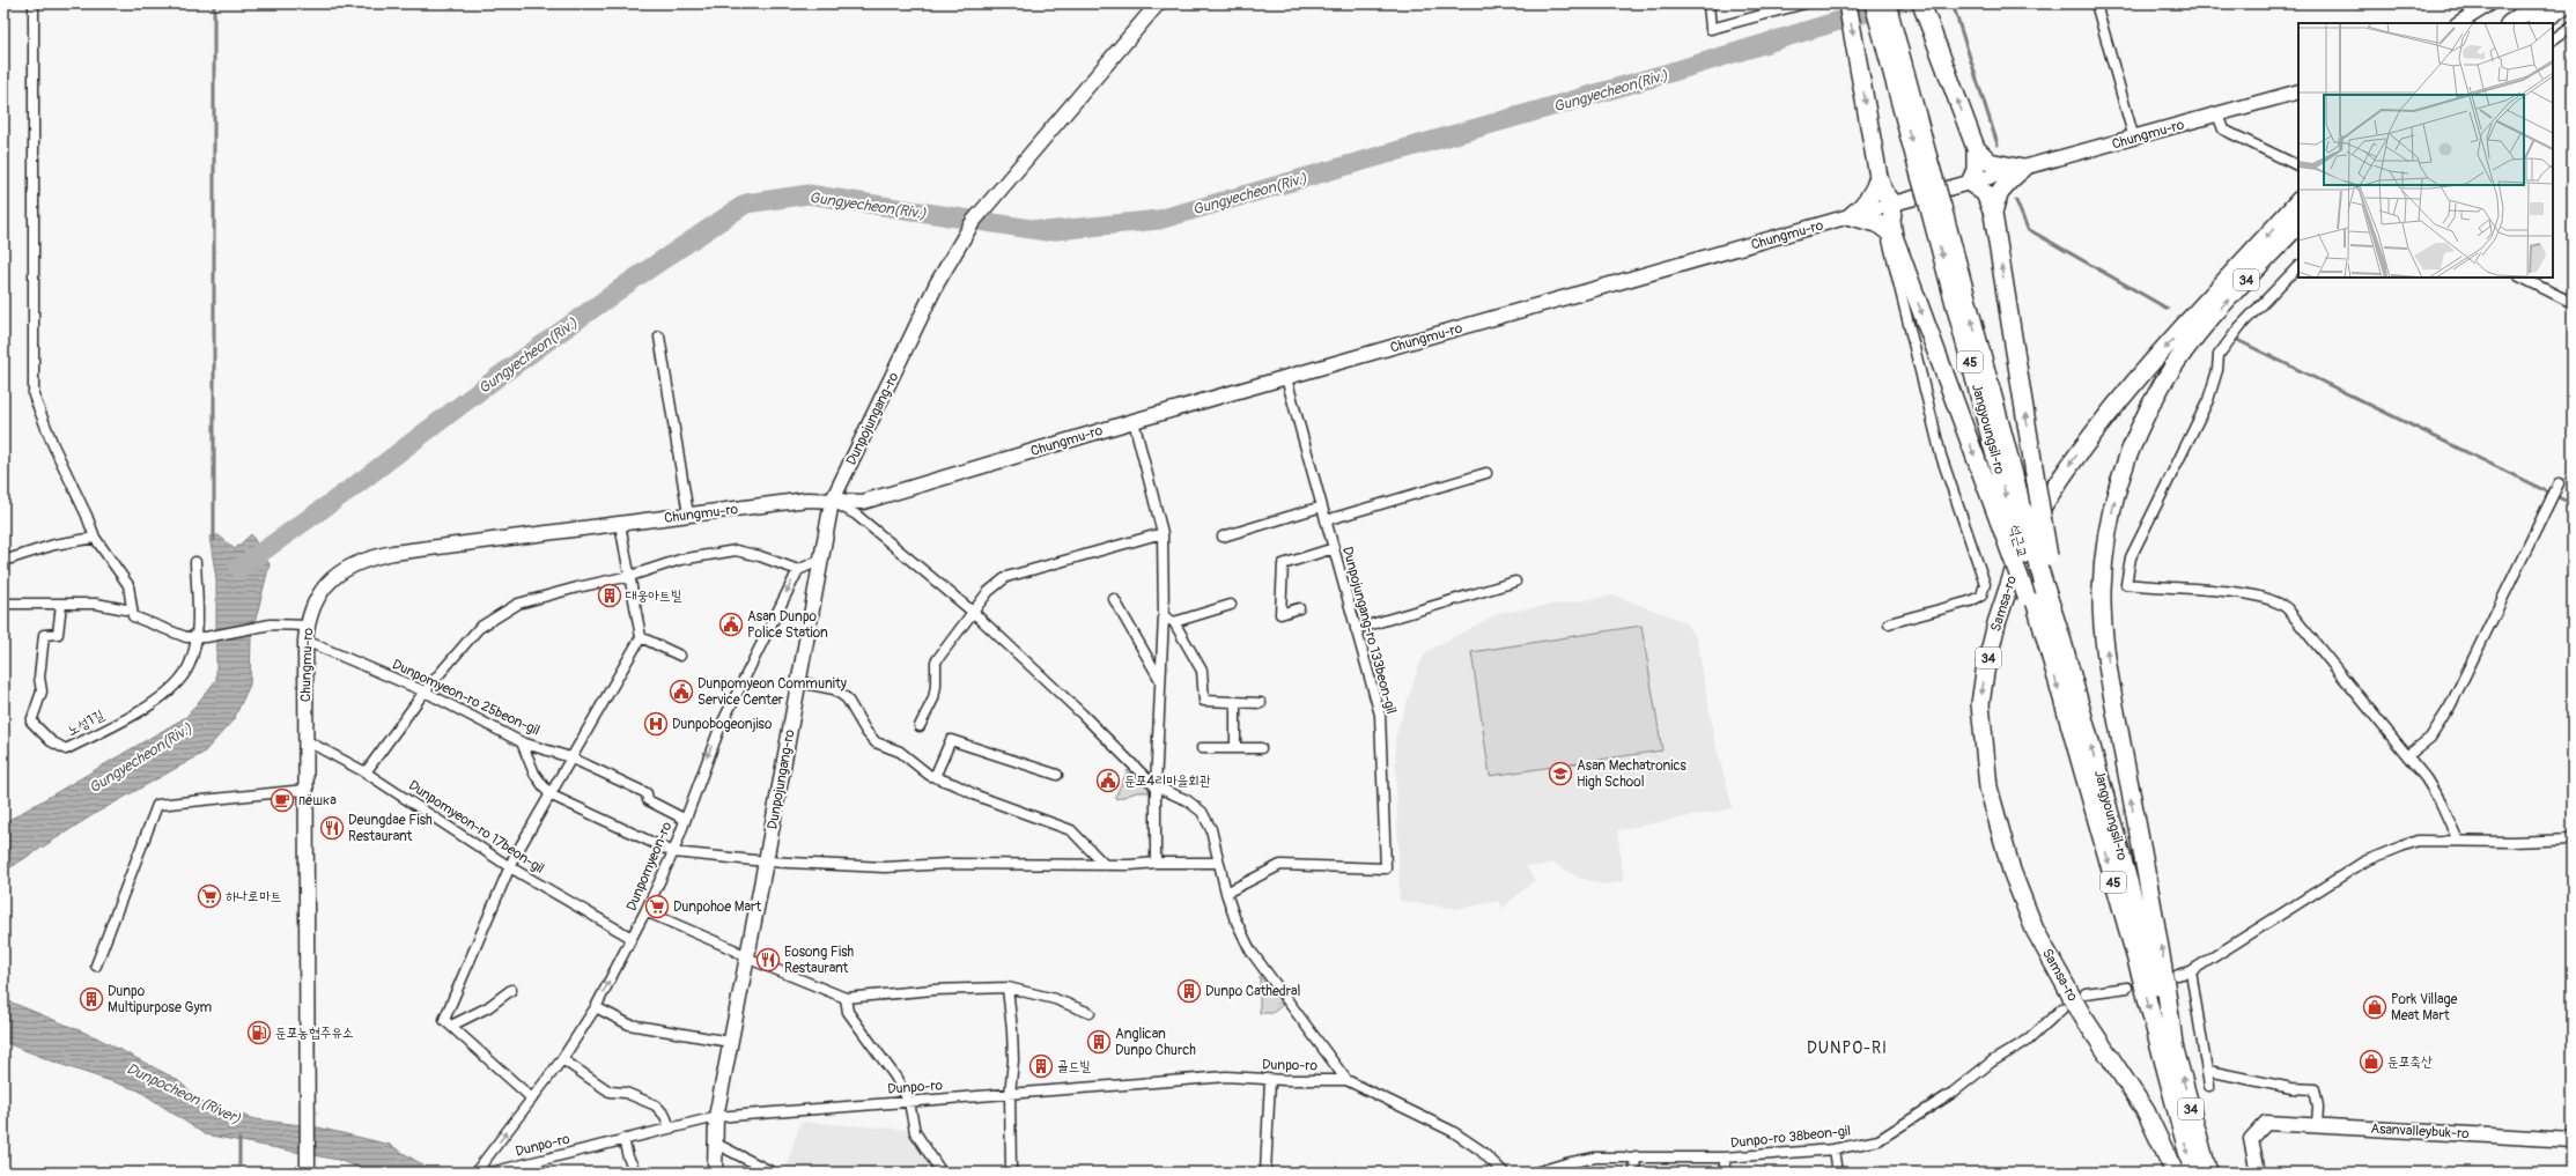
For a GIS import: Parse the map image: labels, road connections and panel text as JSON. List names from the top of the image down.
{
  "streets": {
    "highway": [
      "34",
      "45",
      "Jangyoungsil-ro",
      "석근교",
      "Samsa-ro"
    ],
    "street": [
      "Chungmu-ro",
      "Dunpojungang-ro",
      "Dunpojungang-ro 133beon-gil",
      "Dunpomyeon-ro 25beon-gil",
      "노성1길",
      "Dunpomyeon-ro 17beon-gil",
      "Dunpomyeon-ro",
      "Dunpo-ro",
      "Asanvalleybuk-ro",
      "Dunpo-ro 38beon-gil"
    ]
  },
  "crossings": [
    ["Chungmu-ro", "Dunpojungang-ro"],
    ["Chungmu-ro", "Dunpojungang-ro 133beon-gil"],
    ["Chungmu-ro", "Dunpomyeon-ro 25beon-gil"],
    ["Chungmu-ro", "Dunpomyeon-ro 17beon-gil"],
    ["Chungmu-ro", "Dunpo-ro"],
    ["34", "Jangyoungsil-ro"],
    ["45", "Jangyoungsil-ro"],
    ["Dunpojungang-ro", "Dunpo-ro"],
    ["Jangyoungsil-ro", "석근교"],
    ["Dunpojungang-ro 133beon-gil", "Dunpo-ro"],
    ["Dunpomyeon-ro 25beon-gil", "Dunpomyeon-ro"],
    ["Dunpomyeon-ro 17beon-gil", "Dunpomyeon-ro"]
  ],
  "districts": ["DUNPO-RI"],
  "water": ["Gungyecheon(Riv.)", "Dunpocheon (River)"],
  "places": {
    "building": [
      "대웅아트빌",
      "Dunpo Cathedral",
      "Dunpo Multipurpose Gym",
      "Anglican Dunpo Church",
      "골드빌"
    ],
    "public building": ["Asan Dunpo Police Station", "Dunpomyeon Community Service Center", "둔포4리마을회관"],
    "hospital": ["Dunpobogeonjiso"],
    "school or university": ["Asan Mechatronics High School"],
    "cafe": ["пёшка"],
    "restaurant": ["Deungdae Fish Restaurant", "Eosong Fish Restaurant"],
    "supermarket": ["하나로마트", "Dunpohoe Mart"],
    "shop": ["Pork Village Meat Mart", "둔포축산"],
    "fuel station": ["둔포농협주유소"]
  }
}
